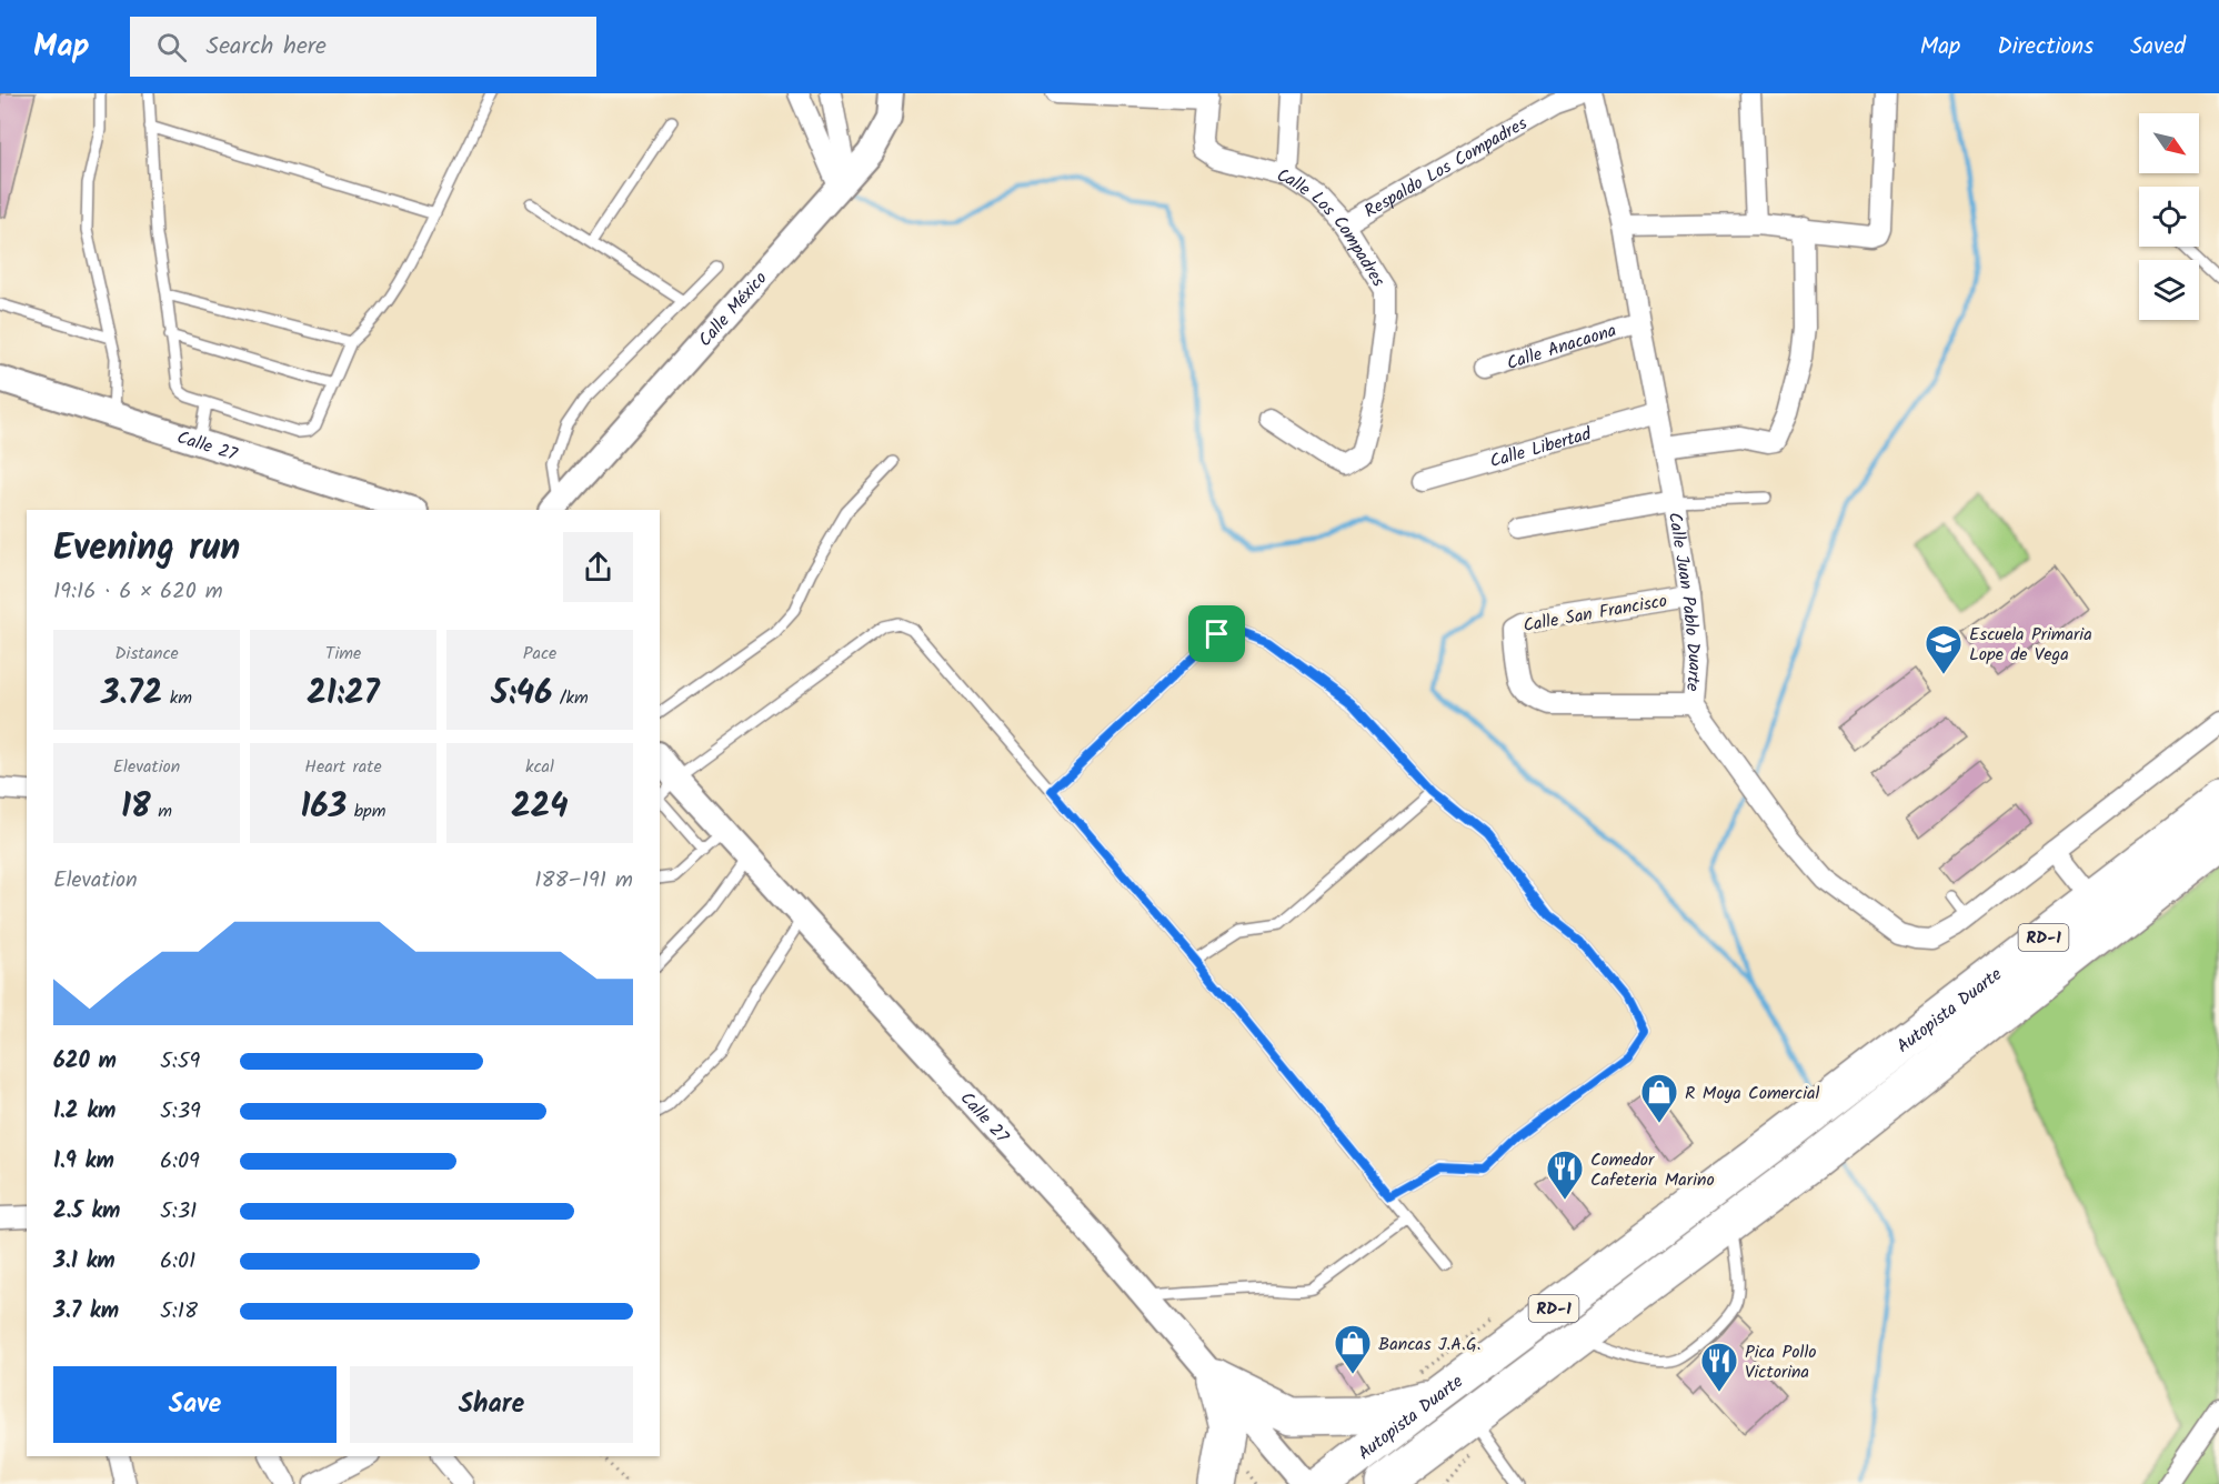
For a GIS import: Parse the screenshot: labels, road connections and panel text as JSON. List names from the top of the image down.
{
  "streets": {
    "highway": ["RD-1", "Autopista Duarte"],
    "street": [
      "Respaldo Los Compadres",
      "Calle Los Compadres",
      "Calle México",
      "Calle Anacaona",
      "Calle 27",
      "Calle Libertad",
      "Calle Juan Pablo Duarte",
      "Calle San Francisco"
    ]
  },
  "crossings": [
    ["Respaldo Los Compadres", "Calle Los Compadres"],
    ["Calle Anacaona", "Calle Juan Pablo Duarte"],
    ["Calle Libertad", "Calle Juan Pablo Duarte"],
    ["Calle Juan Pablo Duarte", "Calle San Francisco"]
  ],
  "places": {
    "school or university": ["Escuela Primaria Lope de Vega"],
    "shop": ["R Moya Comercial", "Bancas J.A.G."],
    "restaurant": ["Comedor Cafeteria Marino", "Pica Pollo Victorina"]
  },
  "north": "bottom right",
  "page": {
    "header": "Map",
    "search": "Search here",
    "nav": ["Map", "Directions", "Saved"],
    "heading": ["Evening run", "19:16 · 6 × 620 m"],
    "stats": [
      ["Distance", "3.72 km"],
      ["Time", "21:27"],
      ["Pace", "5:46 /km"],
      ["Elevation", "18 m"],
      ["Heart rate", "163 bpm"],
      ["kcal", "224"]
    ],
    "chart": ["Elevation", "188–191 m"],
    "list": [
      {
        "name": "620 m",
        "note": "5:59"
      },
      {
        "name": "1.2 km",
        "note": "5:39"
      },
      {
        "name": "1.9 km",
        "note": "6:09"
      },
      {
        "name": "2.5 km",
        "note": "5:31"
      },
      {
        "name": "3.1 km",
        "note": "6:01"
      },
      {
        "name": "3.7 km",
        "note": "5:18"
      }
    ],
    "buttons": ["Save", "Share"]
  }
}
